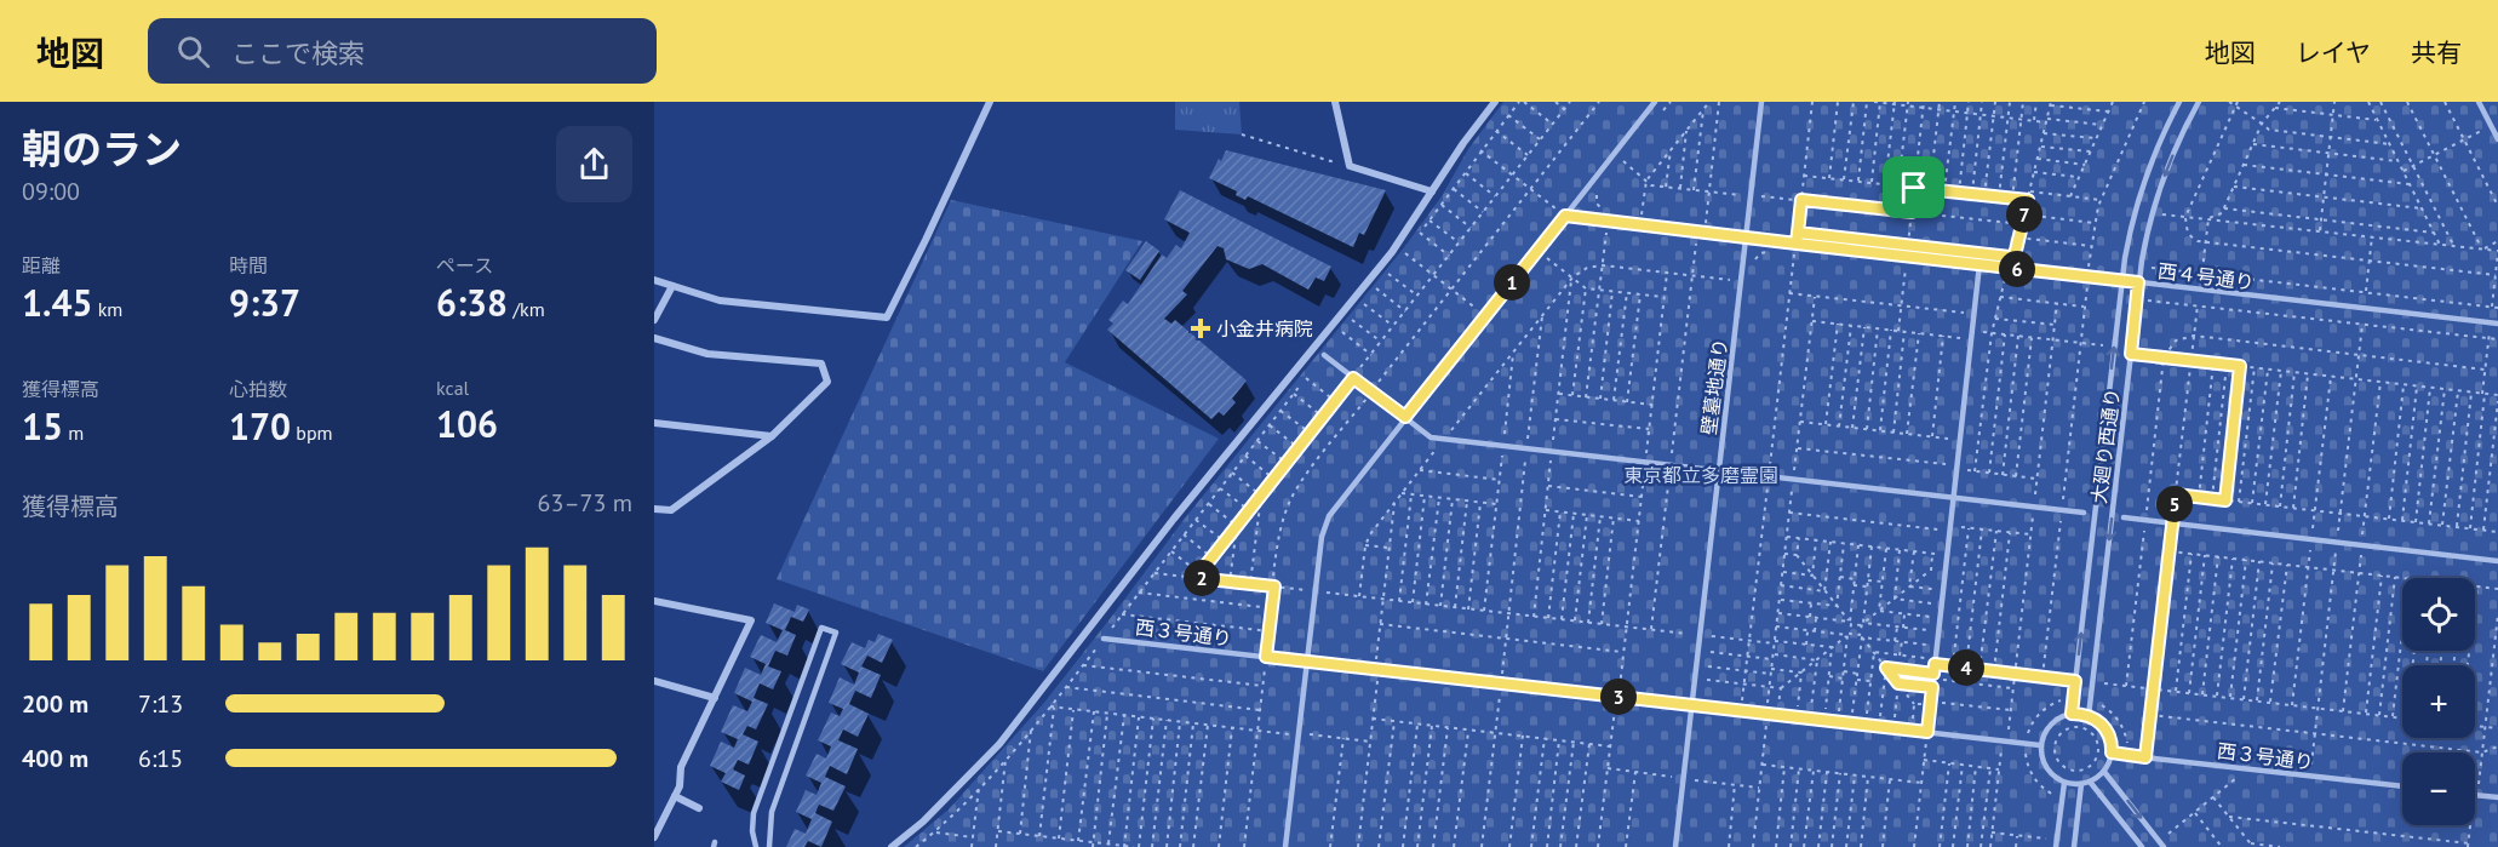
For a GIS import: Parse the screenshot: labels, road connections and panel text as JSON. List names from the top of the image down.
{
  "streets": {
    "lane": [
      "西４号通り",
      "壁墓地通り",
      "大廻り西通り",
      "西３号通り"
    ]
  },
  "crossings": [
    ["西４号通り", "壁墓地通り"],
    ["西４号通り", "大廻り西通り"],
    ["壁墓地通り", "西３号通り"]
  ],
  "parks": ["東京都立多磨霊園"],
  "places": {
    "health": ["小金井病院"]
  },
  "page": {
    "header": "地図",
    "search": "ここで検索",
    "nav": ["地図", "レイヤ", "共有"],
    "heading": ["朝のラン", "09:00"],
    "pins": [
      "7",
      "6",
      "1",
      "5",
      "2",
      "4",
      "3"
    ],
    "stats": [
      ["距離", "1.45 km"],
      ["時間", "9:37"],
      ["ペース", "6:38 /km"],
      ["獲得標高", "15 m"],
      ["心拍数", "170 bpm"],
      ["kcal", "106"]
    ],
    "chart": ["獲得標高", "63–73 m"],
    "map_buttons": ["+", "−"],
    "list": [
      {
        "name": "200 m",
        "note": "7:13"
      },
      {
        "name": "400 m",
        "note": "6:15"
      }
    ]
  }
}
